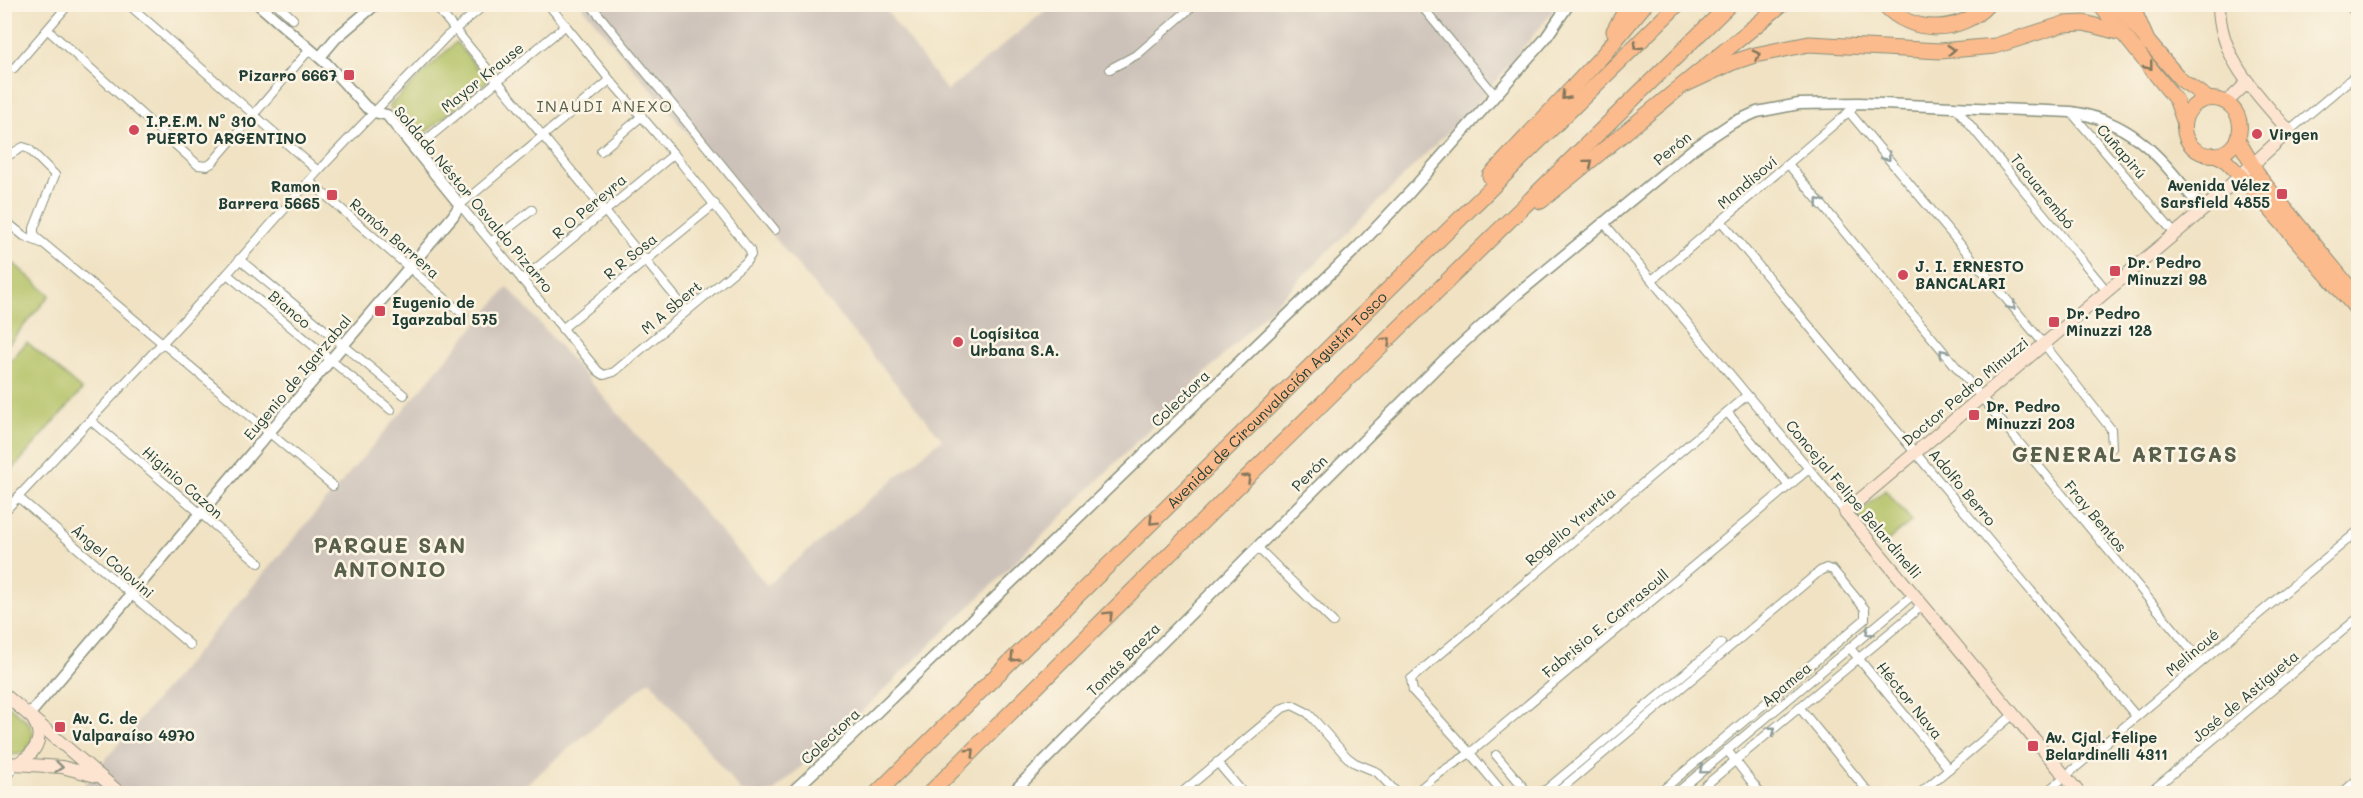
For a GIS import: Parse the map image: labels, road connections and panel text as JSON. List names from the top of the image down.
{
  "streets": {
    "highway": ["Avenida de Circunvalación Agustín Tosco"],
    "main road": ["Doctor Pedro Minuzzi", "Concejal Felipe Belardinelli"],
    "street": [
      "Mayor Krause",
      "Perón",
      "Cuñapirú",
      "Mandisoví",
      "Tacuarembó",
      "Soldado Néstor Osvaldo Pizarro",
      "R O Pereyra",
      "Ramón Barrera",
      "R R Sosa",
      "M A Sbert",
      "Bianco",
      "Eugenio de Igarzabal",
      "Colectora",
      "Higinio Cazon",
      "Adolfo Berro",
      "Fray Bentos",
      "Rogelio Yrurtia",
      "Ángel Colovini",
      "Fabrisio E. Carrascull",
      "Melincué",
      "Tomás Baeza",
      "Apamea",
      "José de Astigueta",
      "Héctor Nava"
    ]
  },
  "crossings": [
    ["Mayor Krause", "Soldado Néstor Osvaldo Pizarro"],
    ["Perón", "Cuñapirú"],
    ["Perón", "Mandisoví"],
    ["Perón", "Tacuarembó"],
    ["Perón", "Doctor Pedro Minuzzi"],
    ["Perón", "Concejal Felipe Belardinelli"],
    ["Perón", "Tomás Baeza"],
    ["Cuñapirú", "Doctor Pedro Minuzzi"],
    ["Mandisoví", "Adolfo Berro"],
    ["Mandisoví", "Concejal Felipe Belardinelli"],
    ["Mandisoví", "Fray Bentos"],
    ["Tacuarembó", "Doctor Pedro Minuzzi"],
    ["Soldado Néstor Osvaldo Pizarro", "R O Pereyra"],
    ["Soldado Néstor Osvaldo Pizarro", "R R Sosa"],
    ["Soldado Néstor Osvaldo Pizarro", "M A Sbert"],
    ["Soldado Néstor Osvaldo Pizarro", "Eugenio de Igarzabal"],
    ["Ramón Barrera", "Eugenio de Igarzabal"],
    ["R R Sosa", "M A Sbert"],
    ["Bianco", "Eugenio de Igarzabal"],
    ["Eugenio de Igarzabal", "Higinio Cazon"],
    ["Eugenio de Igarzabal", "Ángel Colovini"],
    ["Doctor Pedro Minuzzi", "Adolfo Berro"],
    ["Doctor Pedro Minuzzi", "Concejal Felipe Belardinelli"],
    ["Doctor Pedro Minuzzi", "Fray Bentos"],
    ["Adolfo Berro", "Melincué"],
    ["Concejal Felipe Belardinelli", "Rogelio Yrurtia"],
    ["Concejal Felipe Belardinelli", "Fabrisio E. Carrascull"],
    ["Concejal Felipe Belardinelli", "Melincué"],
    ["Concejal Felipe Belardinelli", "Apamea"],
    ["Fray Bentos", "Melincué"],
    ["Rogelio Yrurtia", "Fabrisio E. Carrascull"],
    ["Apamea", "Héctor Nava"]
  ],
  "one_way": ["Fray Bentos"],
  "districts": ["INAUDI ANEXO", "GENERAL ARTIGAS", "PARQUE SAN ANTONIO"],
  "places": {
    "transit": [
      "Pizarro 6667",
      "Avenida Vélez Sarsfield 4855",
      "Ramon Barrera 5665",
      "Dr. Pedro Minuzzi 98",
      "Eugenio de Igarzabal 575",
      "Dr. Pedro Minuzzi 128",
      "Dr. Pedro Minuzzi 203",
      "Av. C. de Valparaíso 4970",
      "Av. Cjal. Felipe Belardinelli 4311"
    ],
    "other": [
      "I.P.E.M. N° 310 PUERTO ARGENTINO",
      "Virgen",
      "J. I. ERNESTO BANCALARI",
      "Logísitca Urbana S.A."
    ]
  }
}
